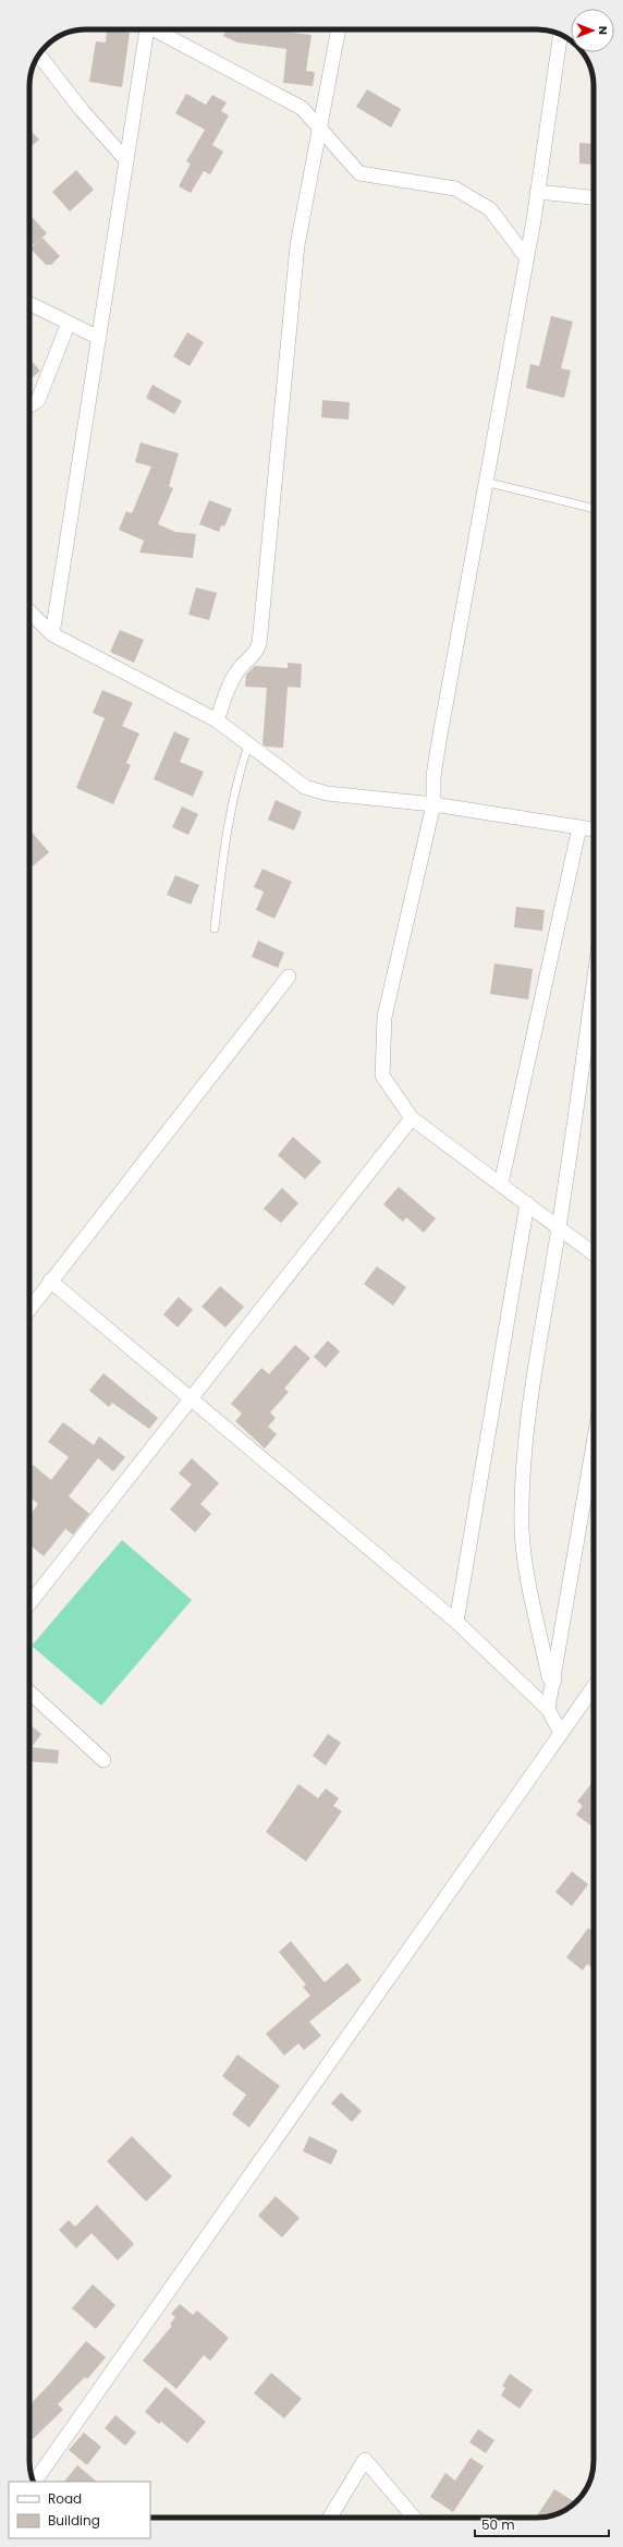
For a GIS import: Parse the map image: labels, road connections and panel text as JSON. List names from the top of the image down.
{
  "legend": ["Road", "Building"],
  "scale_bar": "50 m",
  "north": "right"
}
